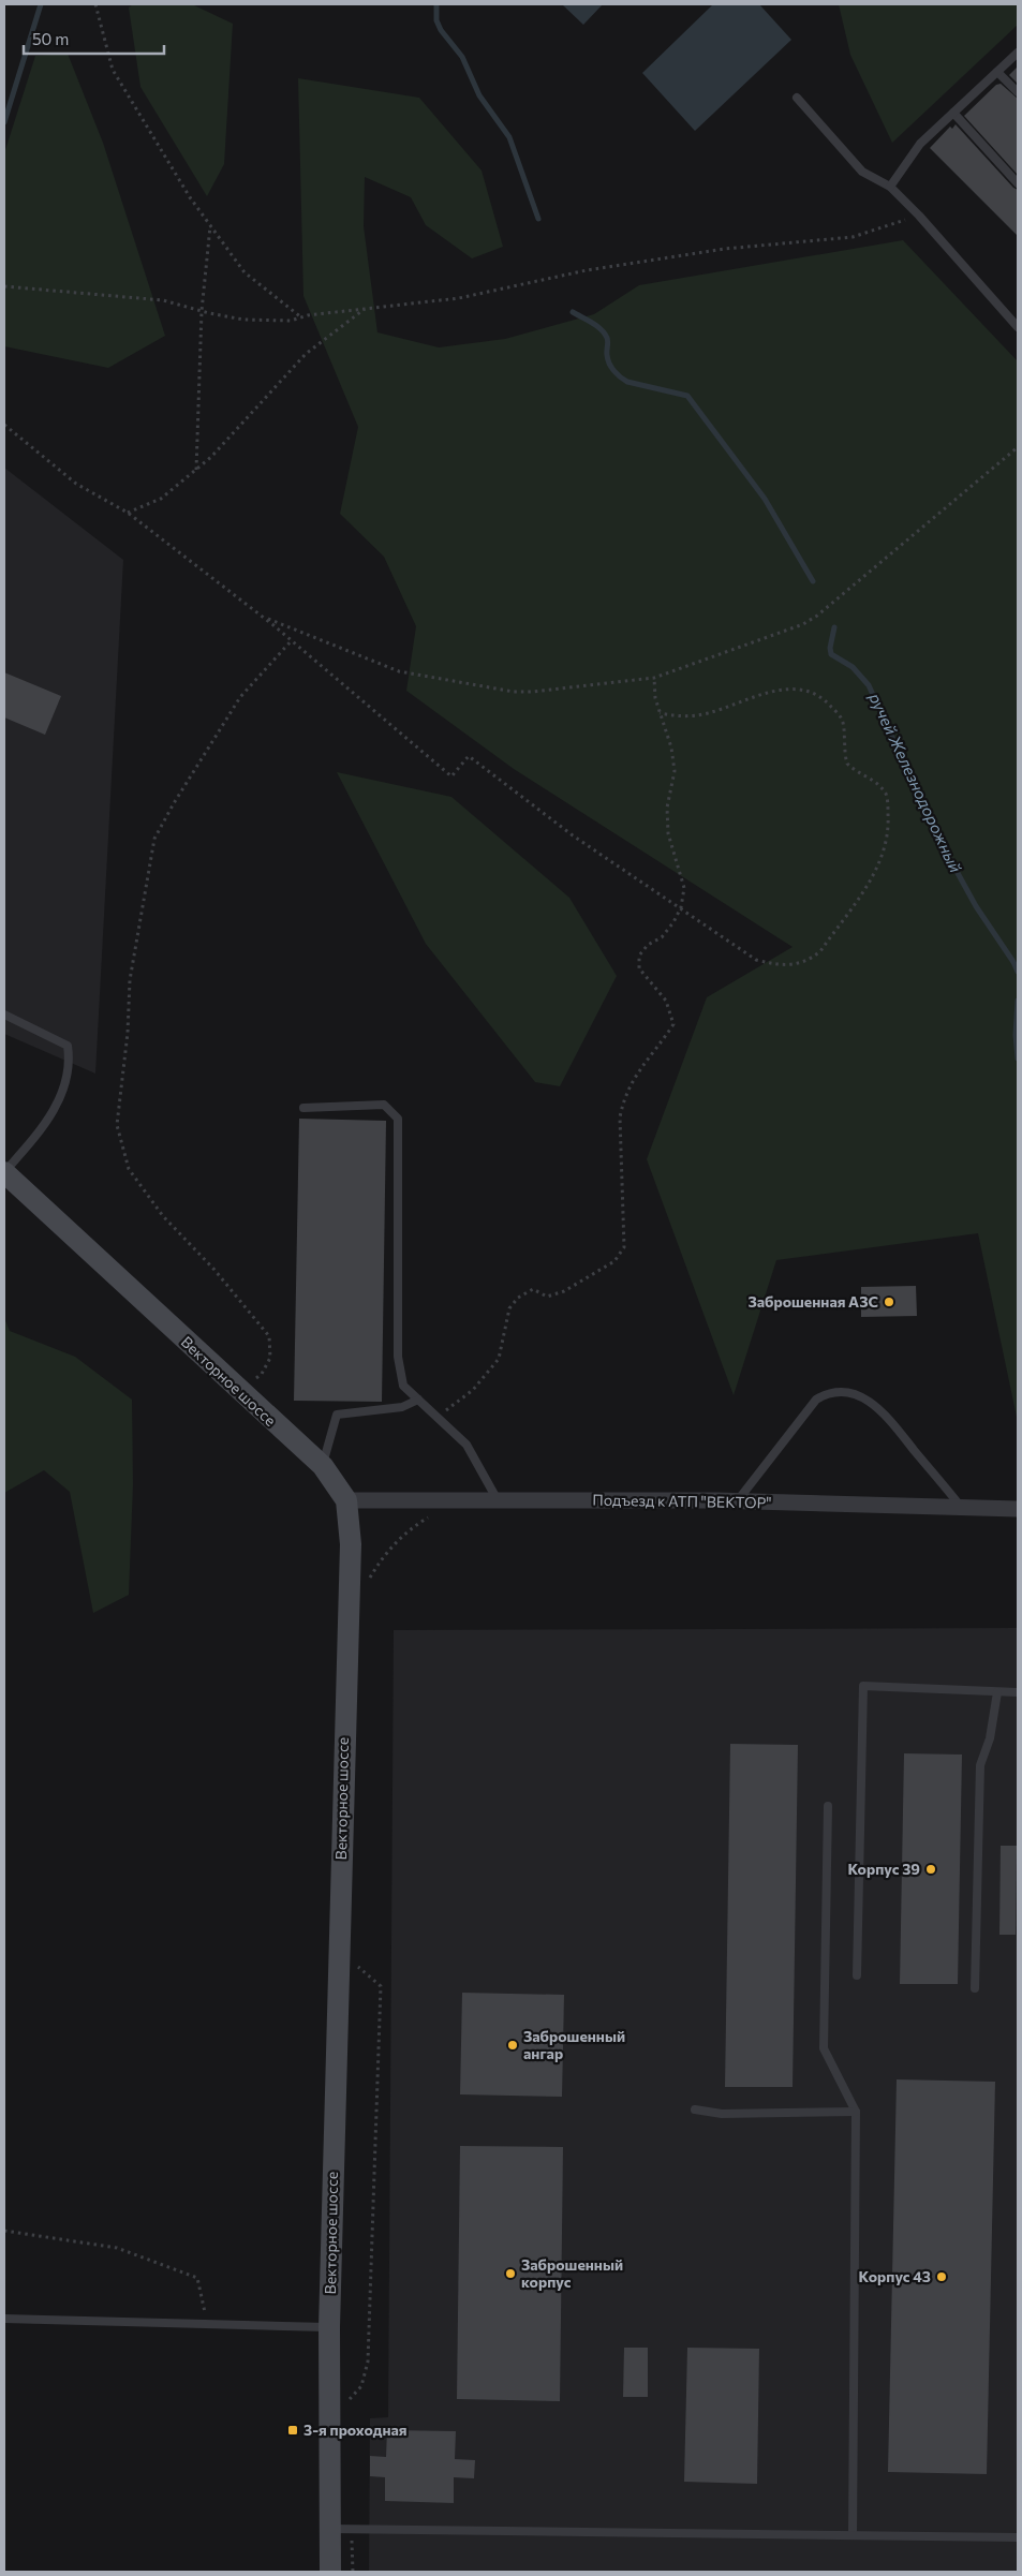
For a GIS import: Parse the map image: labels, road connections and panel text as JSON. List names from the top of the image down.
{
  "streets": {
    "main road": ["Векторное шоссе"],
    "street": ["Подъезд к АТП \"ВЕКТОР\""]
  },
  "crossings": [
    ["Векторное шоссе", "Подъезд к АТП \"ВЕКТОР\""]
  ],
  "water": ["ручей Железнодорожный"],
  "places": {
    "other": [
      "Заброшенная АЗС",
      "Корпус 39",
      "Заброшенный ангар",
      "Заброшенный корпус",
      "Корпус 43"
    ],
    "transit": ["3-я проходная"]
  },
  "scale_bar": "50 m"
}
